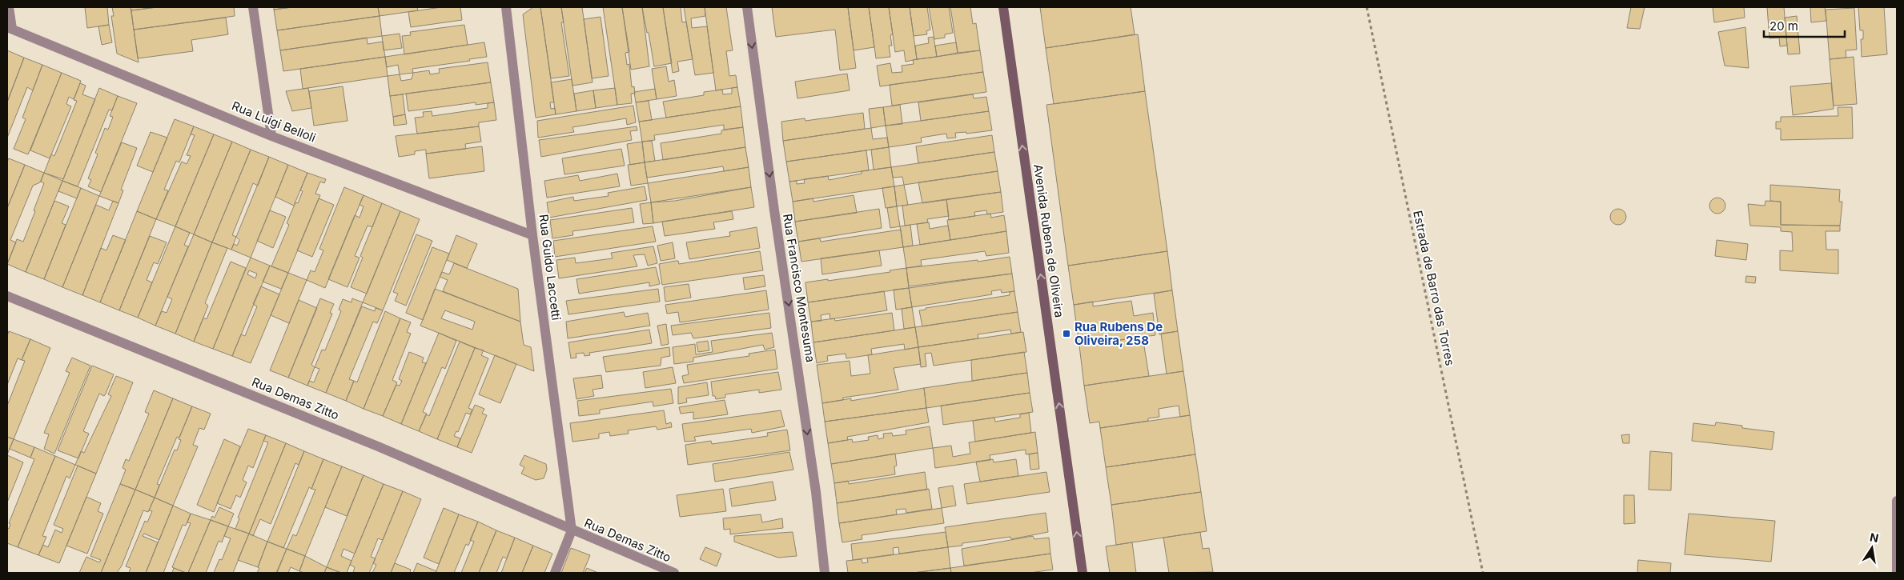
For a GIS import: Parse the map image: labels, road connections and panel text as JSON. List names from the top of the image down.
{
  "streets": {
    "main road": ["Avenida Rubens de Oliveira"],
    "street": [
      "Rua Luigi Belloli",
      "Rua Guido Laccetti",
      "Rua Francisco Montesuma",
      "Rua Demas Zitto"
    ],
    "path": ["Estrada de Barro das Torres"]
  },
  "crossings": [
    ["Rua Luigi Belloli", "Rua Guido Laccetti"],
    ["Rua Guido Laccetti", "Rua Demas Zitto"]
  ],
  "one_way": ["Avenida Rubens de Oliveira", "Rua Francisco Montesuma"],
  "places": {
    "transit": ["Rua Rubens De Oliveira, 258"]
  },
  "scale_bar": "20 m",
  "north": "top"
}
